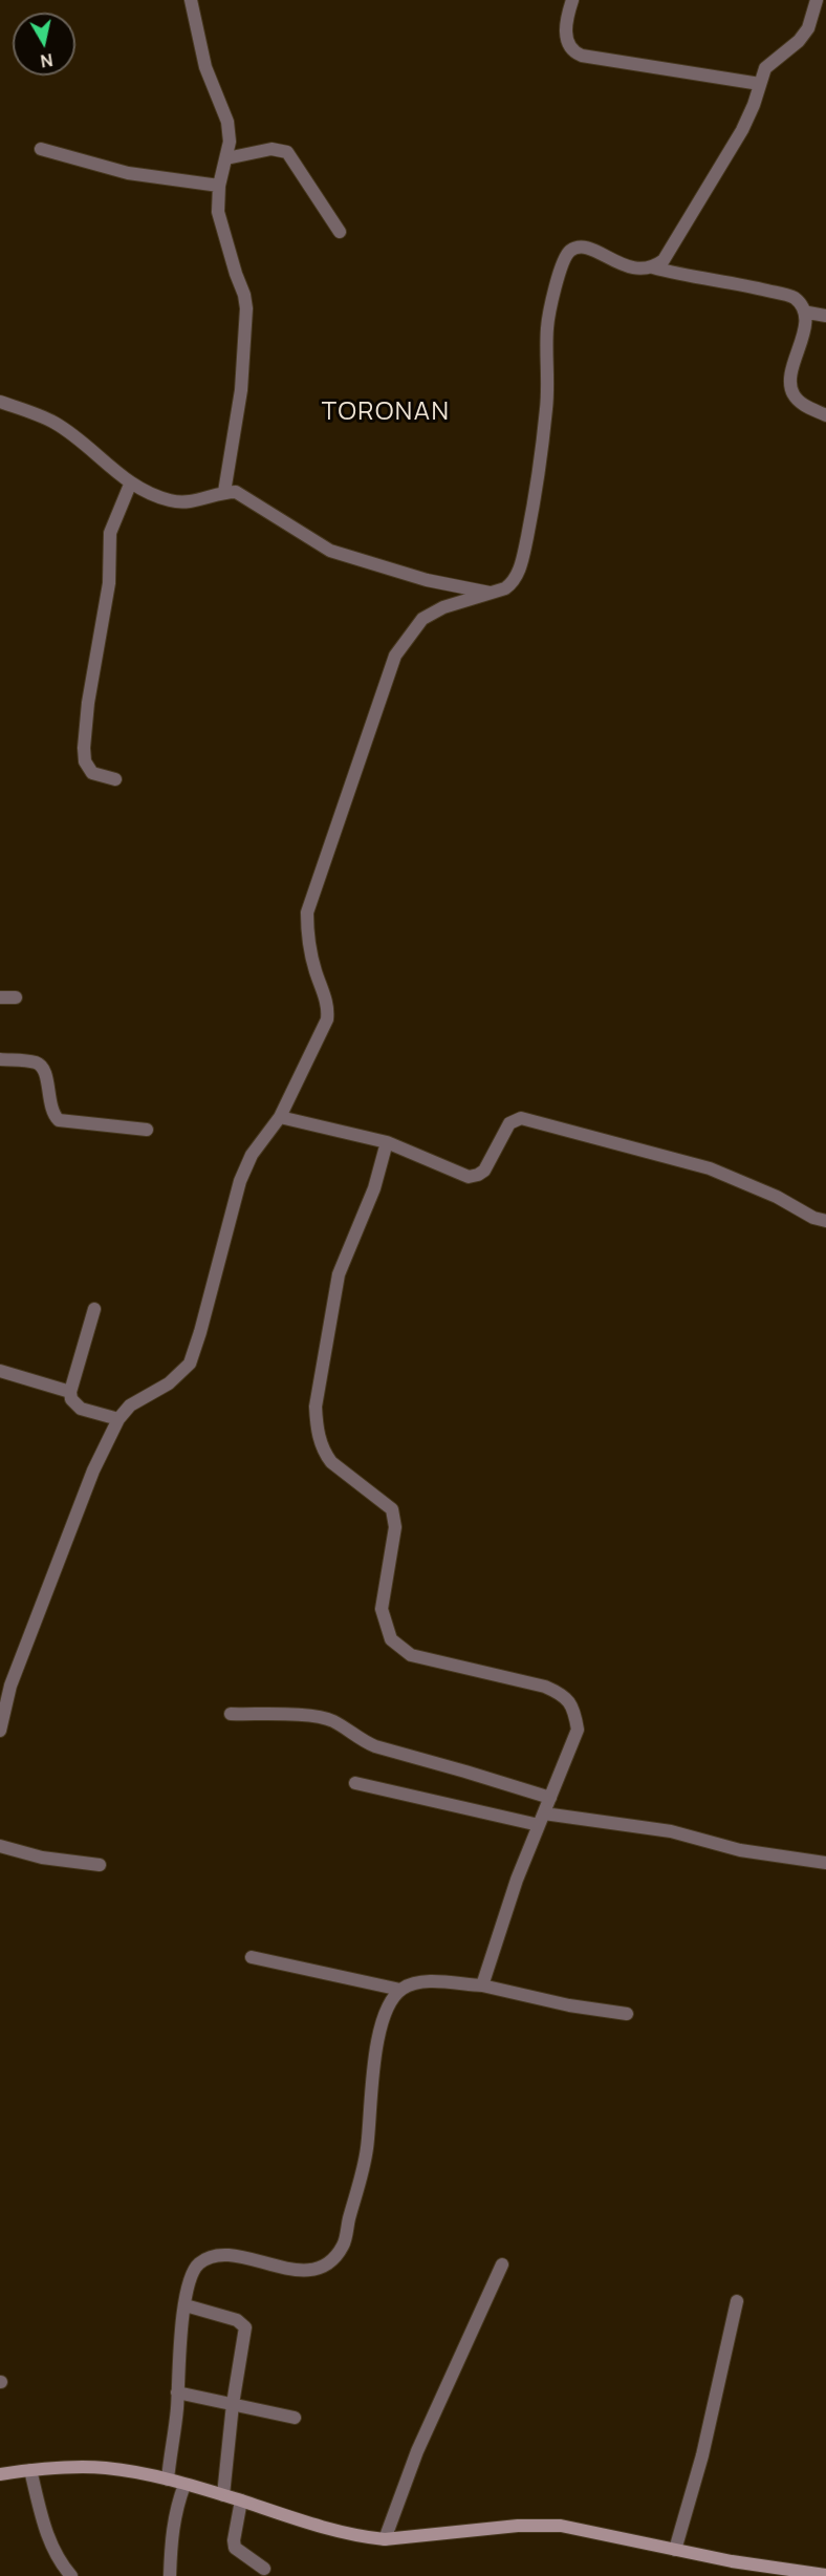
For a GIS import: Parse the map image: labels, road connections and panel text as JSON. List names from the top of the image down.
{
  "districts": ["TORONAN"],
  "north": "bottom"
}
